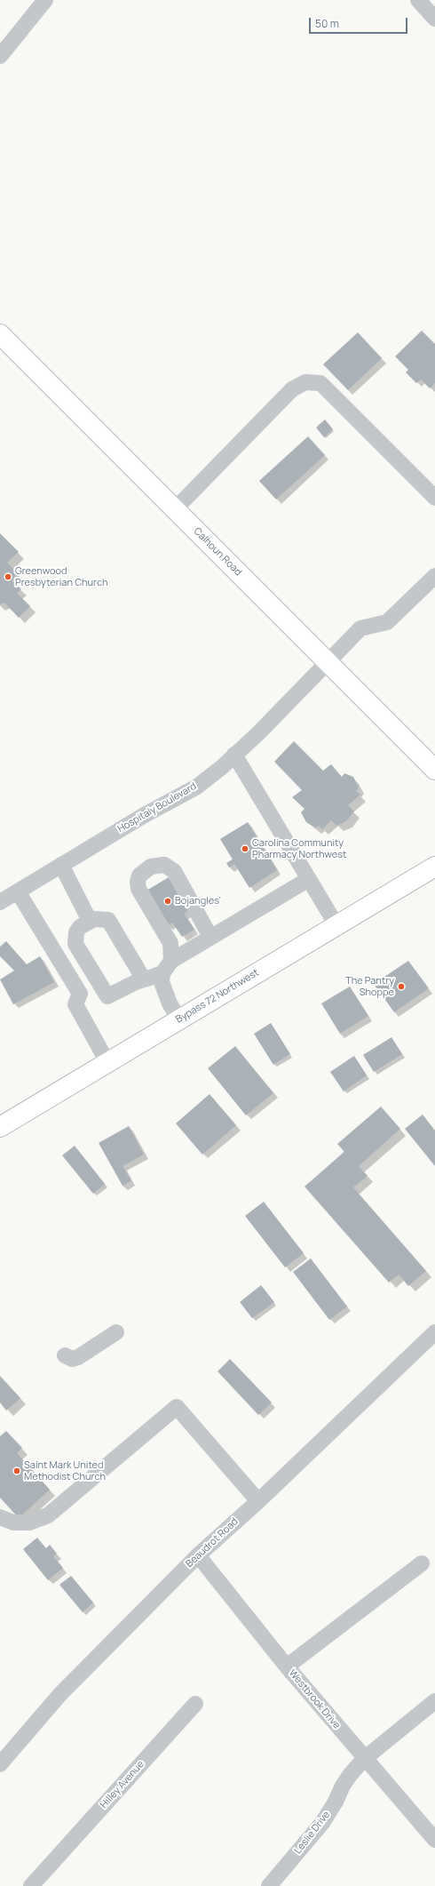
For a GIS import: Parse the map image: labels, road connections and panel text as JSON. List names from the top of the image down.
{
  "streets": {
    "main road": ["Calhoun Road", "Bypass 72 Northwest"],
    "street": [
      "Hospitaly Boulevard",
      "Beaudrot Road",
      "Westbrook Drive",
      "Hilley Avenue",
      "Leslie Drive"
    ]
  },
  "crossings": [
    ["Calhoun Road", "Hospitaly Boulevard"],
    ["Beaudrot Road", "Westbrook Drive"],
    ["Westbrook Drive", "Leslie Drive"]
  ],
  "places": [
    "Greenwood Presbyterian Church",
    "Carolina Community Pharmacy Northwest",
    "Bojangles'",
    "The Pantry Shoppe",
    "Saint Mark United Methodist Church"
  ],
  "scale_bar": "50 m"
}
